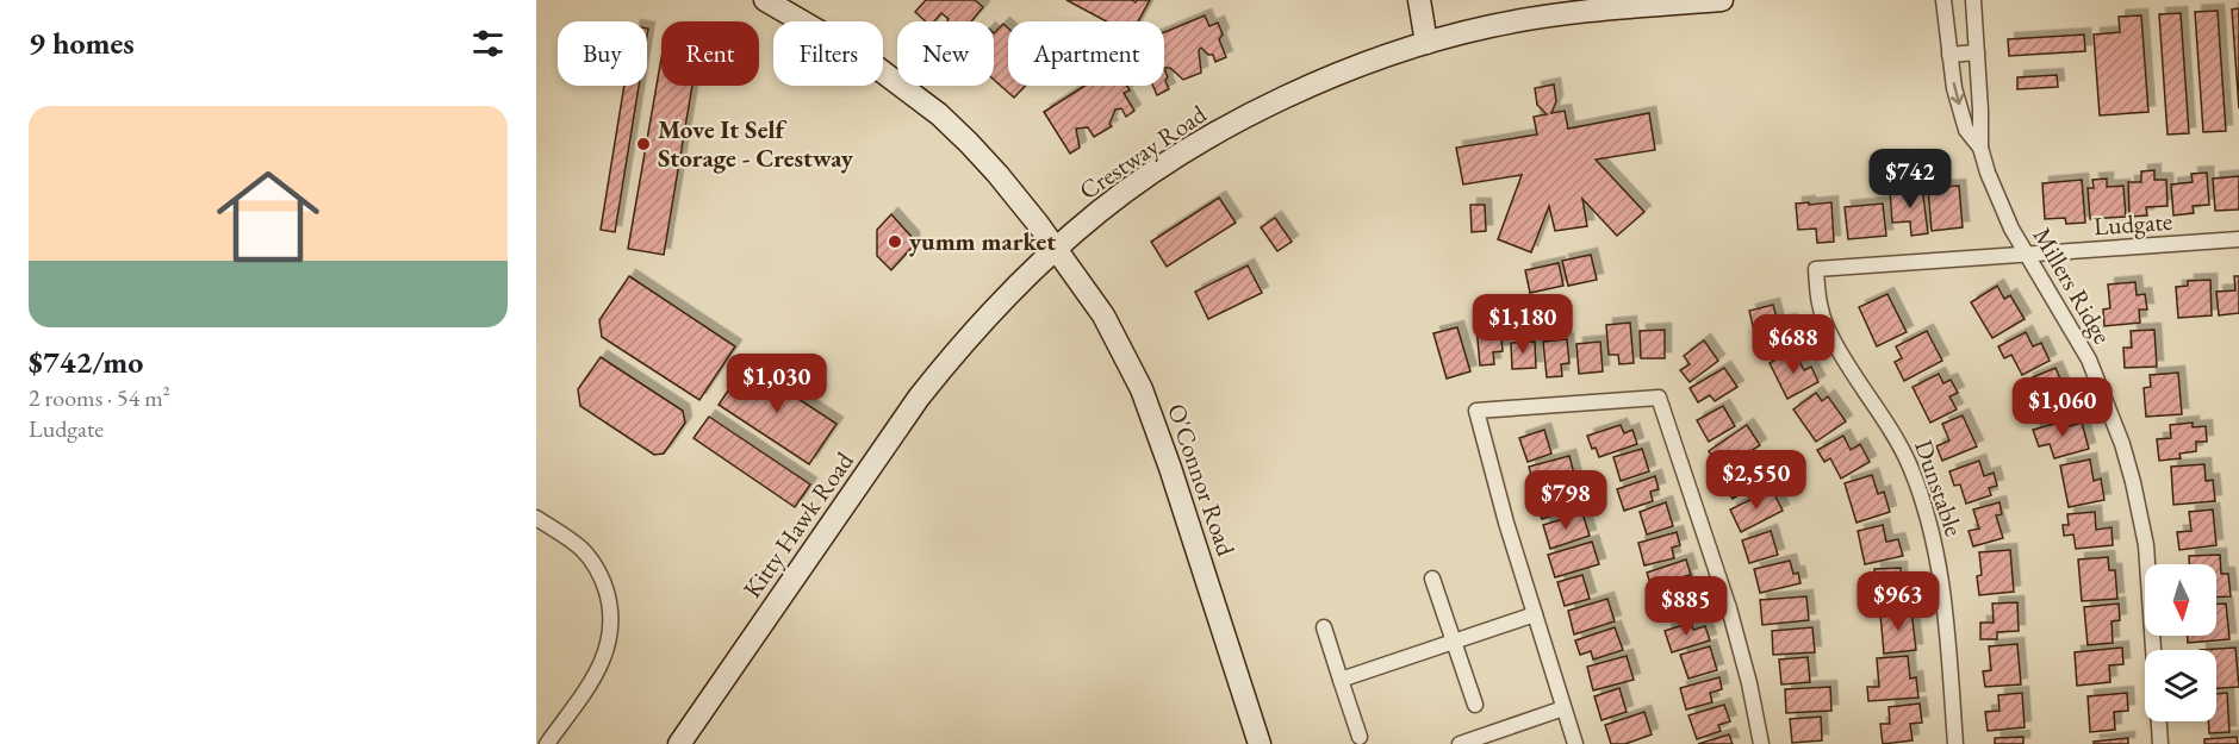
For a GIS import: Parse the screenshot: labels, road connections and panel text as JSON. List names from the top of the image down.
{
  "streets": {
    "main road": ["Crestway Road", "O'Connor Road", "Kitty Hawk Road"],
    "street": ["Ludgate", "Millers Ridge", "Dunstable"]
  },
  "crossings": [
    ["Crestway Road", "O'Connor Road"],
    ["Crestway Road", "Kitty Hawk Road"],
    ["Ludgate", "Millers Ridge"],
    ["Ludgate", "Dunstable"],
    ["O'Connor Road", "Kitty Hawk Road"]
  ],
  "places": ["Move It Self Storage - Crestway", "yumm market"],
  "north": "bottom",
  "page": {
    "heading": "9 homes",
    "chip": [
      "Buy",
      "Rent",
      "Filters",
      "New",
      "Apartment"
    ],
    "list": [
      {
        "name": "$742/mo",
        "note": "2 rooms · 54 m² · Ludgate"
      }
    ],
    "price": [
      "$742",
      "$1,180",
      "$688",
      "$1,030",
      "$1,060",
      "$2,550",
      "$798",
      "$963",
      "$885"
    ]
  }
}
